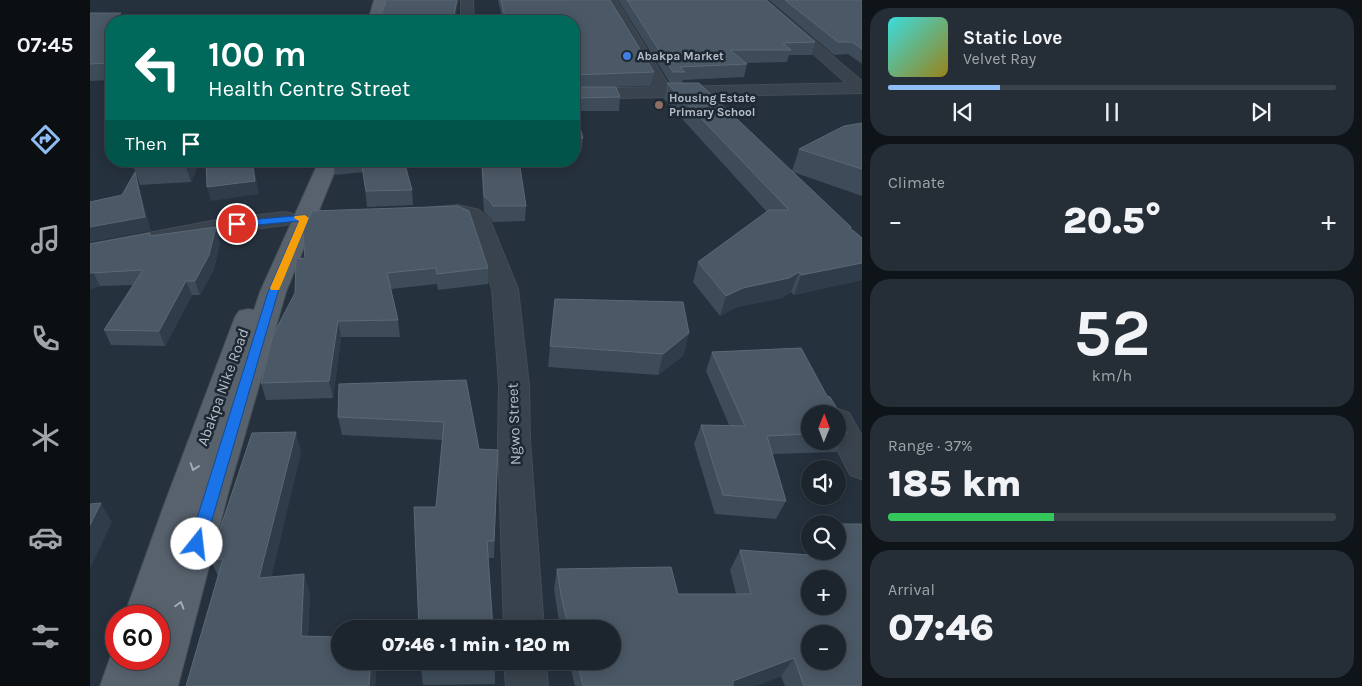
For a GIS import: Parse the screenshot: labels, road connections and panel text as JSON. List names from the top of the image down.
{
  "streets": {
    "main road": ["Abakpa Nike Road"],
    "street": ["Ngwo Street"]
  },
  "places": ["Abakpa Market", "Housing Estate Primary School"],
  "north": "top",
  "page": {
    "tabs": "07:45",
    "turn": ["100 m", "Health Centre Street"],
    "song": ["Static Love", "Velvet Ray"],
    "then": "Then",
    "tile": [
      "Climate",
      ["52", "km/h"],
      ["Range · 37%", "185 km"],
      ["Arrival", "07:46"]
    ],
    "heat": ["−", "20.5°", "+"],
    "map_buttons": ["+", "−"],
    "limit": "60",
    "trip": "07:46 · 1 min · 120 m"
  }
}
